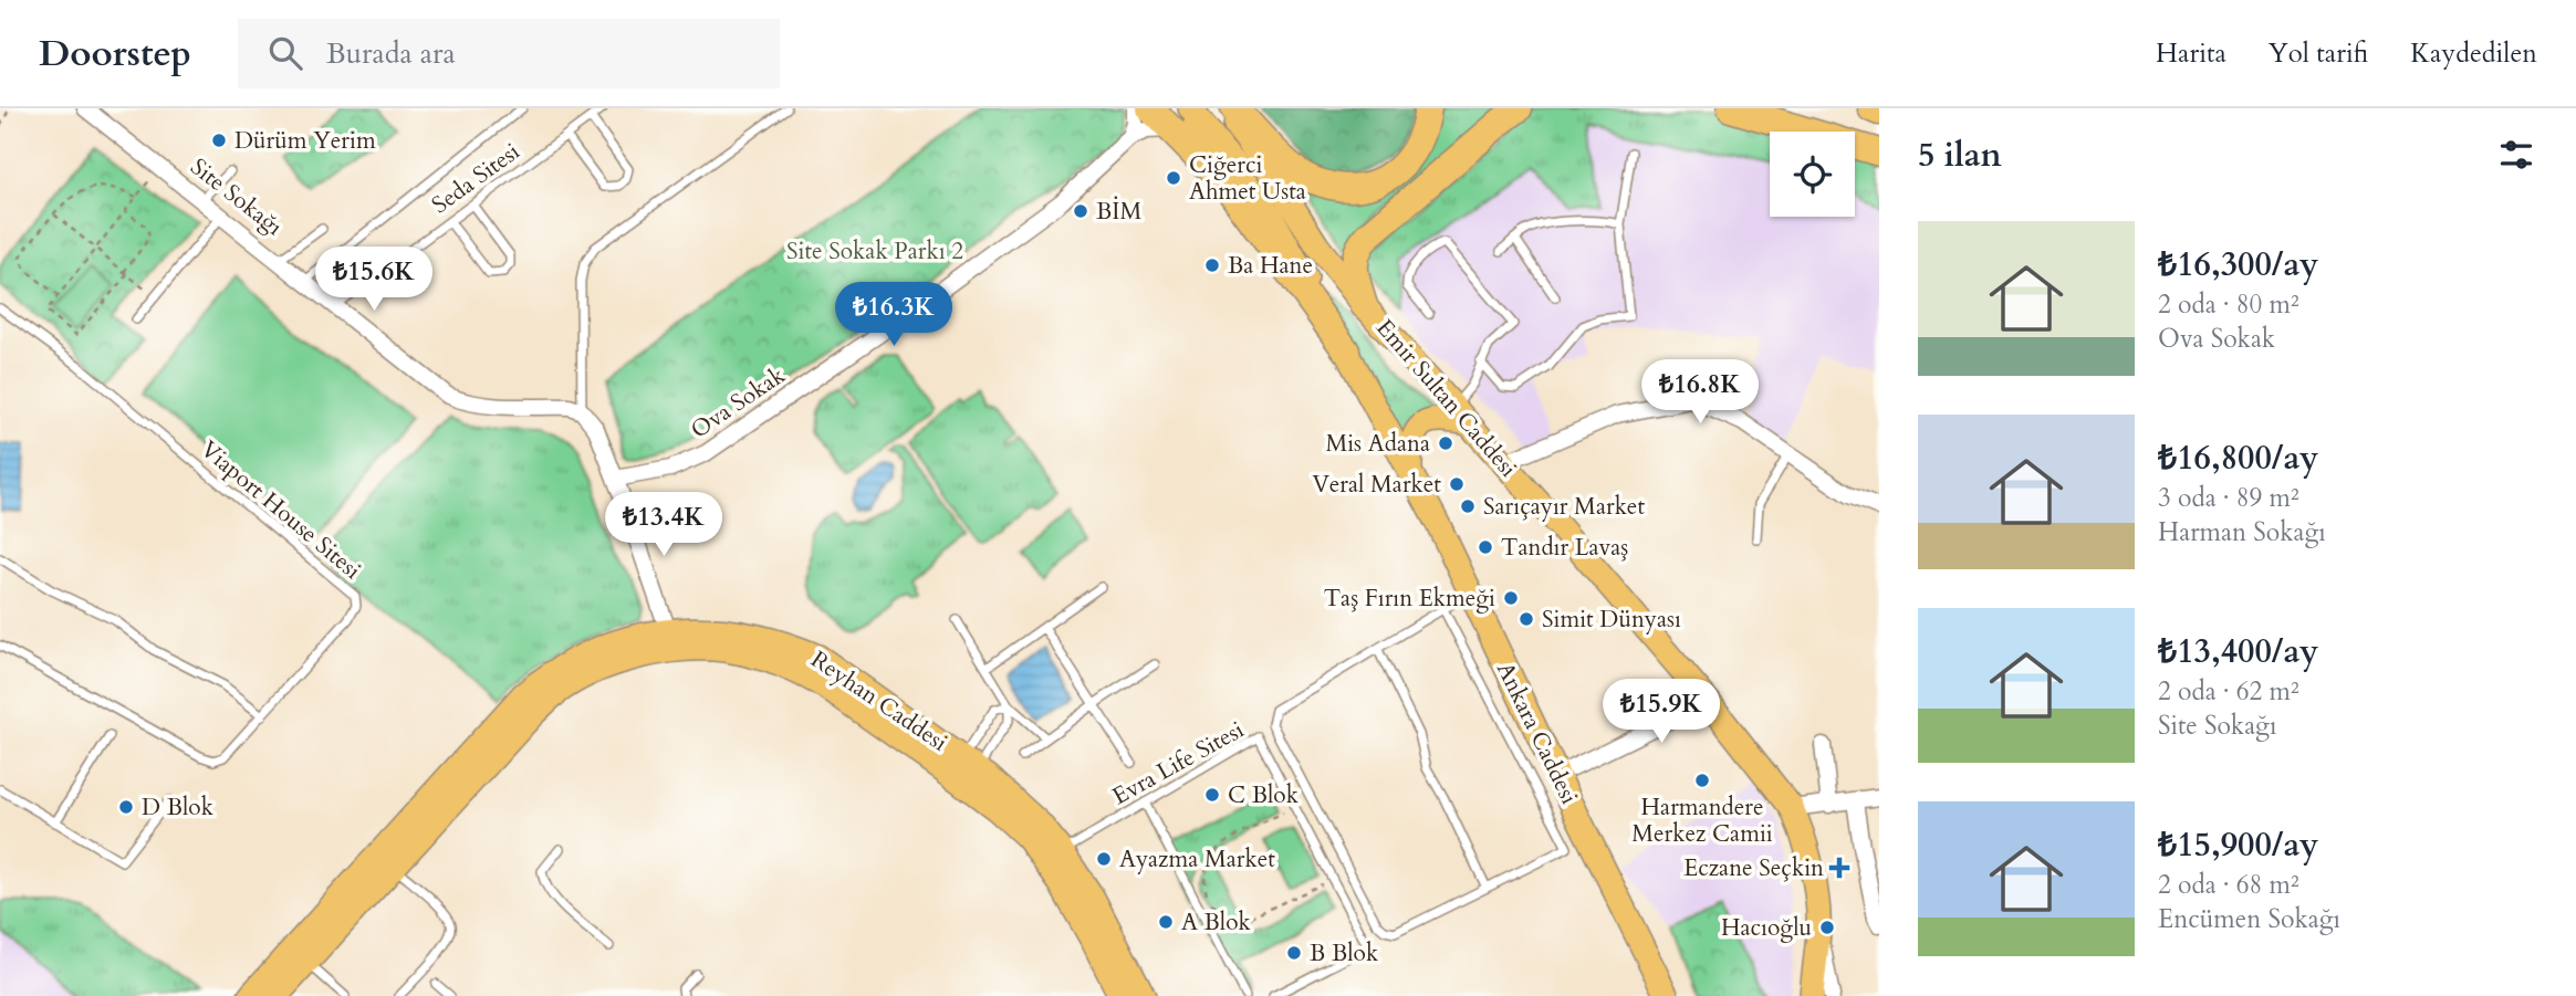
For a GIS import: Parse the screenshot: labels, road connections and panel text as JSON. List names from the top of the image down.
{
  "streets": {
    "main road": ["Emir Sultan Caddesi", "Reyhan Caddesi", "Ankara Caddesi"],
    "street": ["Site Sokağı", "Ova Sokak"],
    "lane": ["Seda Sitesi", "Viaport House Sitesi", "Evra Life Sitesi"]
  },
  "crossings": [
    ["Seda Sitesi", "Site Sokağı"],
    ["Reyhan Caddesi", "Evra Life Sitesi"]
  ],
  "parks": ["Site Sokak Parkı 2"],
  "places": {
    "other": [
      "Dürüm Yerim",
      "Ciğerci Ahmet Usta",
      "BİM",
      "Ba Hane",
      "Mis Adana",
      "Veral Market",
      "Sarıçayır Market",
      "Tandır Lavaş",
      "Taş Fırın Ekmeği",
      "Simit Dünyası",
      "Harmandere Merkez Camii",
      "C Blok",
      "D Blok",
      "Ayazma Market",
      "A Blok",
      "Hacıoğlu",
      "B Blok"
    ],
    "health": ["Eczane Seçkin"]
  },
  "page": {
    "header": "Doorstep",
    "search": "Burada ara",
    "nav": ["Harita", "Yol tarifi", "Kaydedilen"],
    "heading": "5 ilan",
    "list": [
      {
        "name": "₺16,300/ay",
        "note": "2 oda · 80 m² · Ova Sokak"
      },
      {
        "name": "₺16,800/ay",
        "note": "3 oda · 89 m² · Harman Sokağı"
      },
      {
        "name": "₺13,400/ay",
        "note": "2 oda · 62 m² · Site Sokağı"
      },
      {
        "name": "₺15,900/ay",
        "note": "2 oda · 68 m² · Encümen Sokağı"
      }
    ],
    "price": [
      "₺15.6K",
      "₺16.3K",
      "₺16.8K",
      "₺13.4K",
      "₺15.9K"
    ]
  }
}
